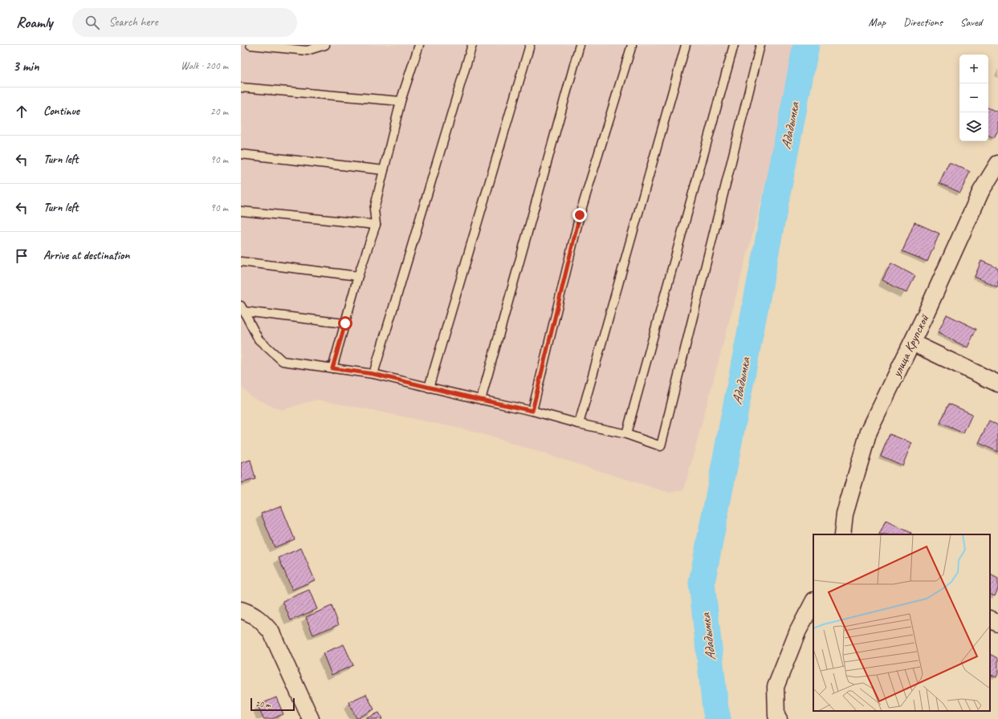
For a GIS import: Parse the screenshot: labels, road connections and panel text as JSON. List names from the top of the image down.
{
  "streets": {
    "street": ["улица Крупской"]
  },
  "water": ["Ададымка"],
  "scale_bar": "20 m",
  "page": {
    "header": "Roamly",
    "search": "Search here",
    "nav": ["Map", "Directions", "Saved"],
    "heading": ["3 min", "Walk · 200 m"],
    "map_buttons": ["+", "−"],
    "list": [
      ["Continue", "20 m"],
      ["Turn left", "90 m"],
      ["Turn left", "90 m"],
      "Arrive at destination"
    ],
    "scale": "20 m"
  }
}
